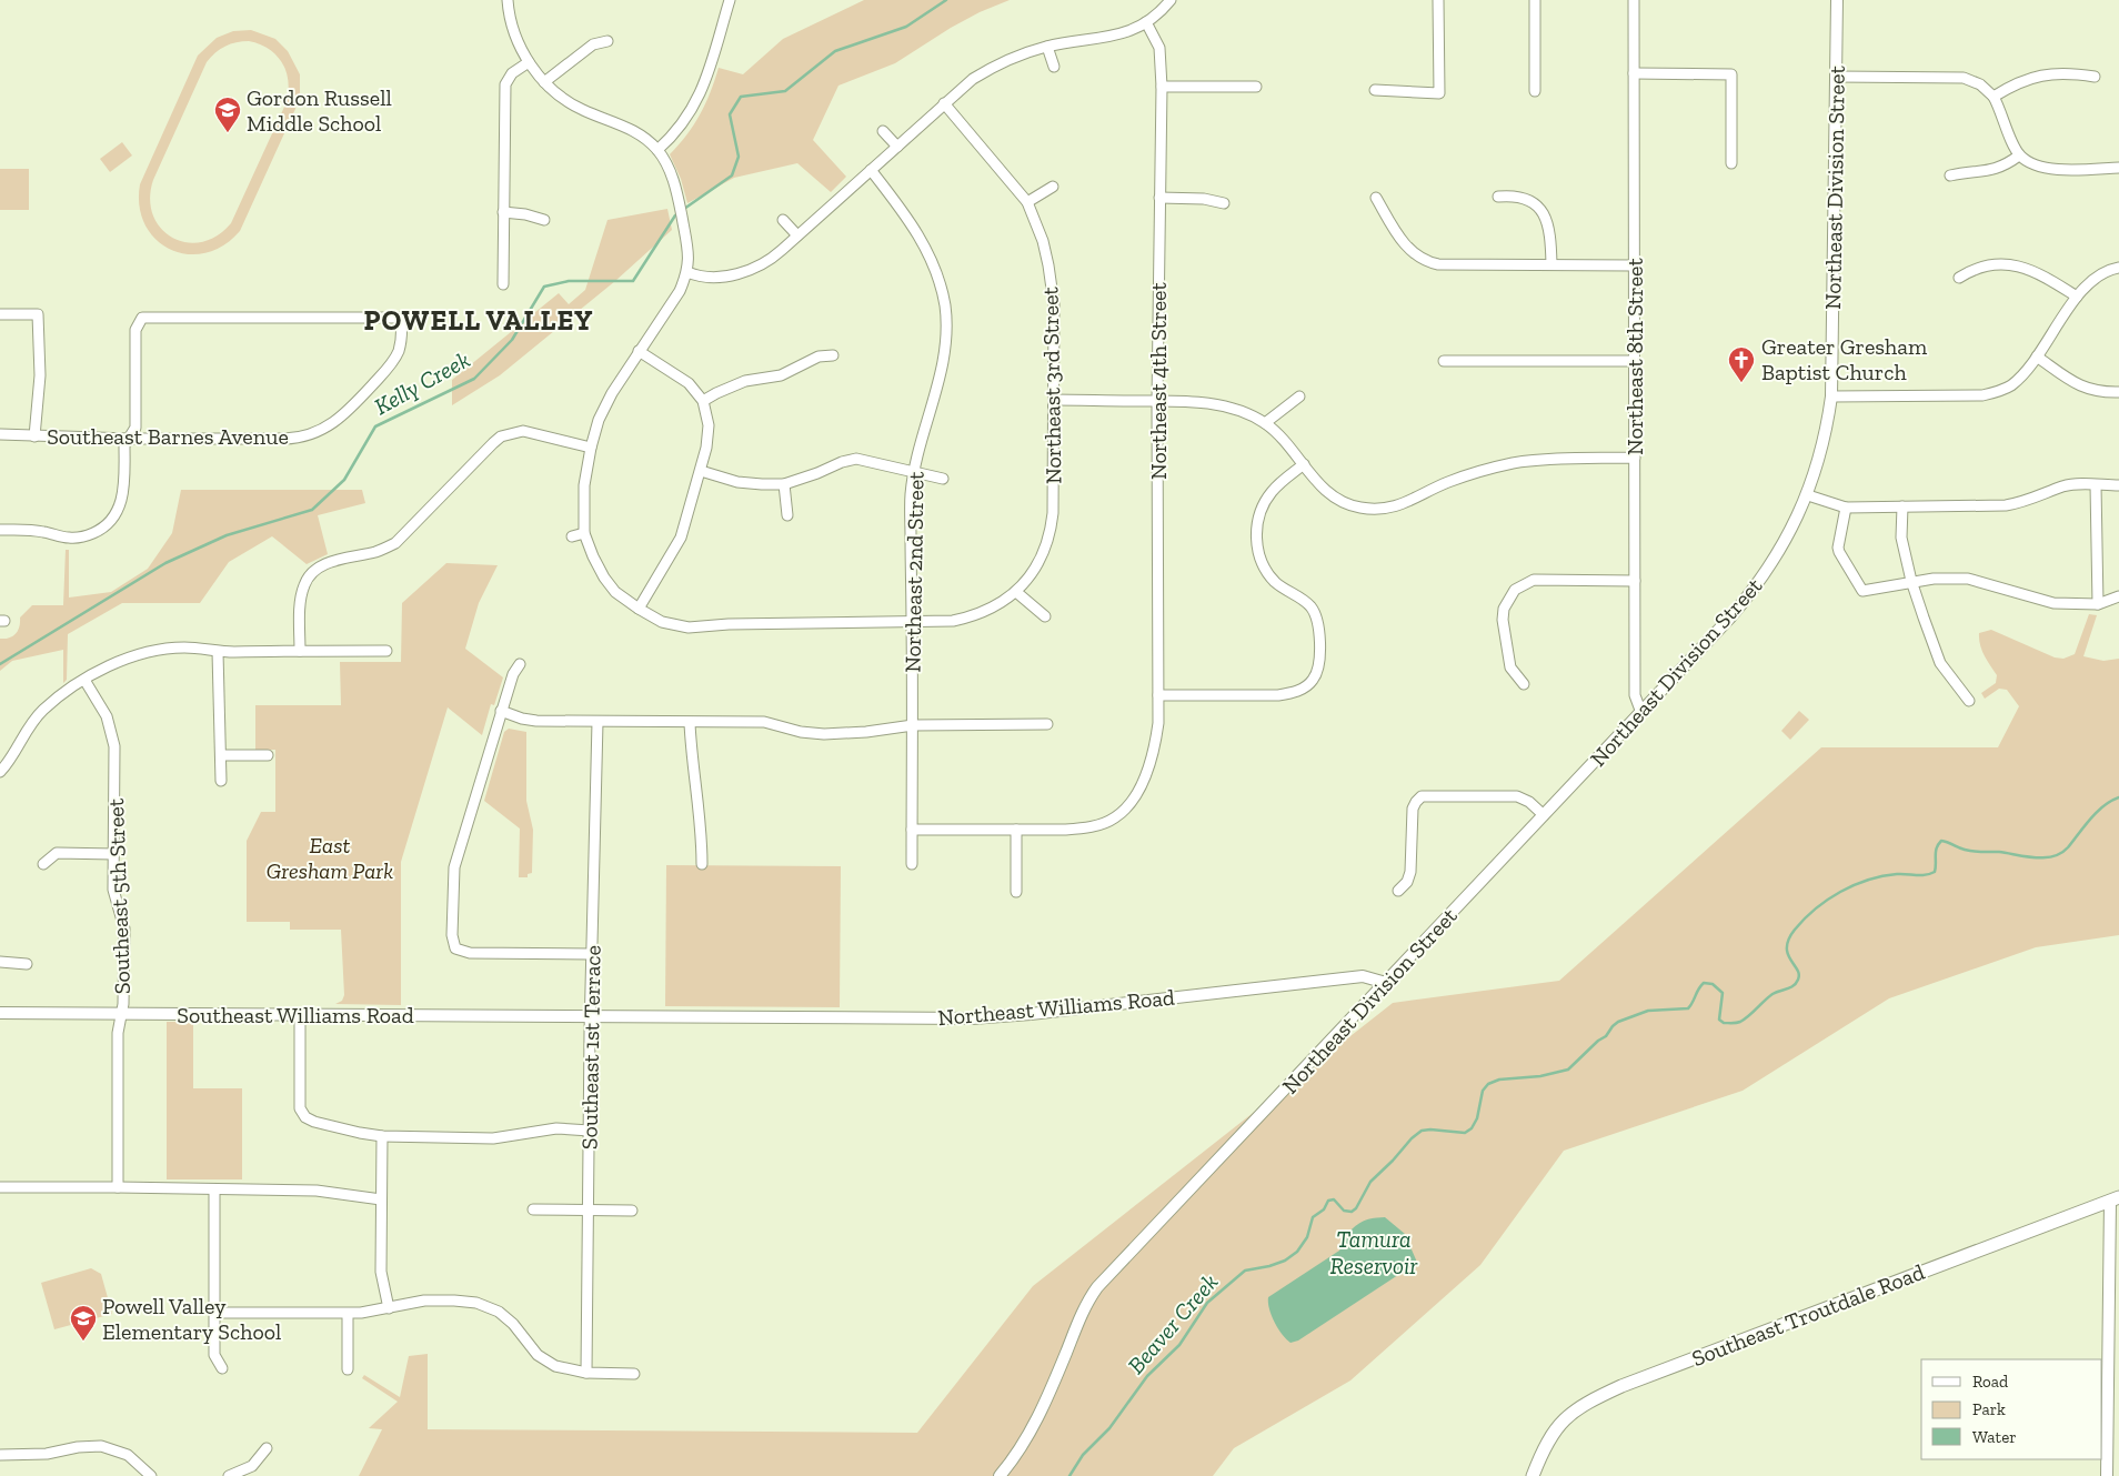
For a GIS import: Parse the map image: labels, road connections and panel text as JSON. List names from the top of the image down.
{
  "streets": {
    "main road": ["Southeast Troutdale Road"],
    "street": [
      "Northeast Division Street",
      "Northeast 8th Street",
      "Northeast 4th Street",
      "Northeast 3rd Street",
      "Southeast Barnes Avenue",
      "Northeast 2nd Street",
      "Southeast 5th Street",
      "Northeast Williams Road",
      "Southeast Williams Road",
      "Southeast 1st Terrace"
    ]
  },
  "crossings": [
    ["Northeast Division Street", "Northeast 8th Street"],
    ["Northeast Division Street", "Northeast Williams Road"],
    ["Northeast 4th Street", "Northeast 2nd Street"],
    ["Northeast 3rd Street", "Northeast 2nd Street"],
    ["Southeast 5th Street", "Southeast Williams Road"],
    ["Northeast Williams Road", "Southeast Williams Road"],
    ["Northeast Williams Road", "Southeast 1st Terrace"],
    ["Southeast Williams Road", "Southeast 1st Terrace"]
  ],
  "districts": ["POWELL VALLEY"],
  "water": ["Kelly Creek", "Tamura Reservoir", "Beaver Creek"],
  "parks": ["East Gresham Park"],
  "places": {
    "school or university": ["Gordon Russell Middle School", "Powell Valley Elementary School"],
    "church": ["Greater Gresham Baptist Church"]
  },
  "legend": ["Road", "Park", "Water"]
}
